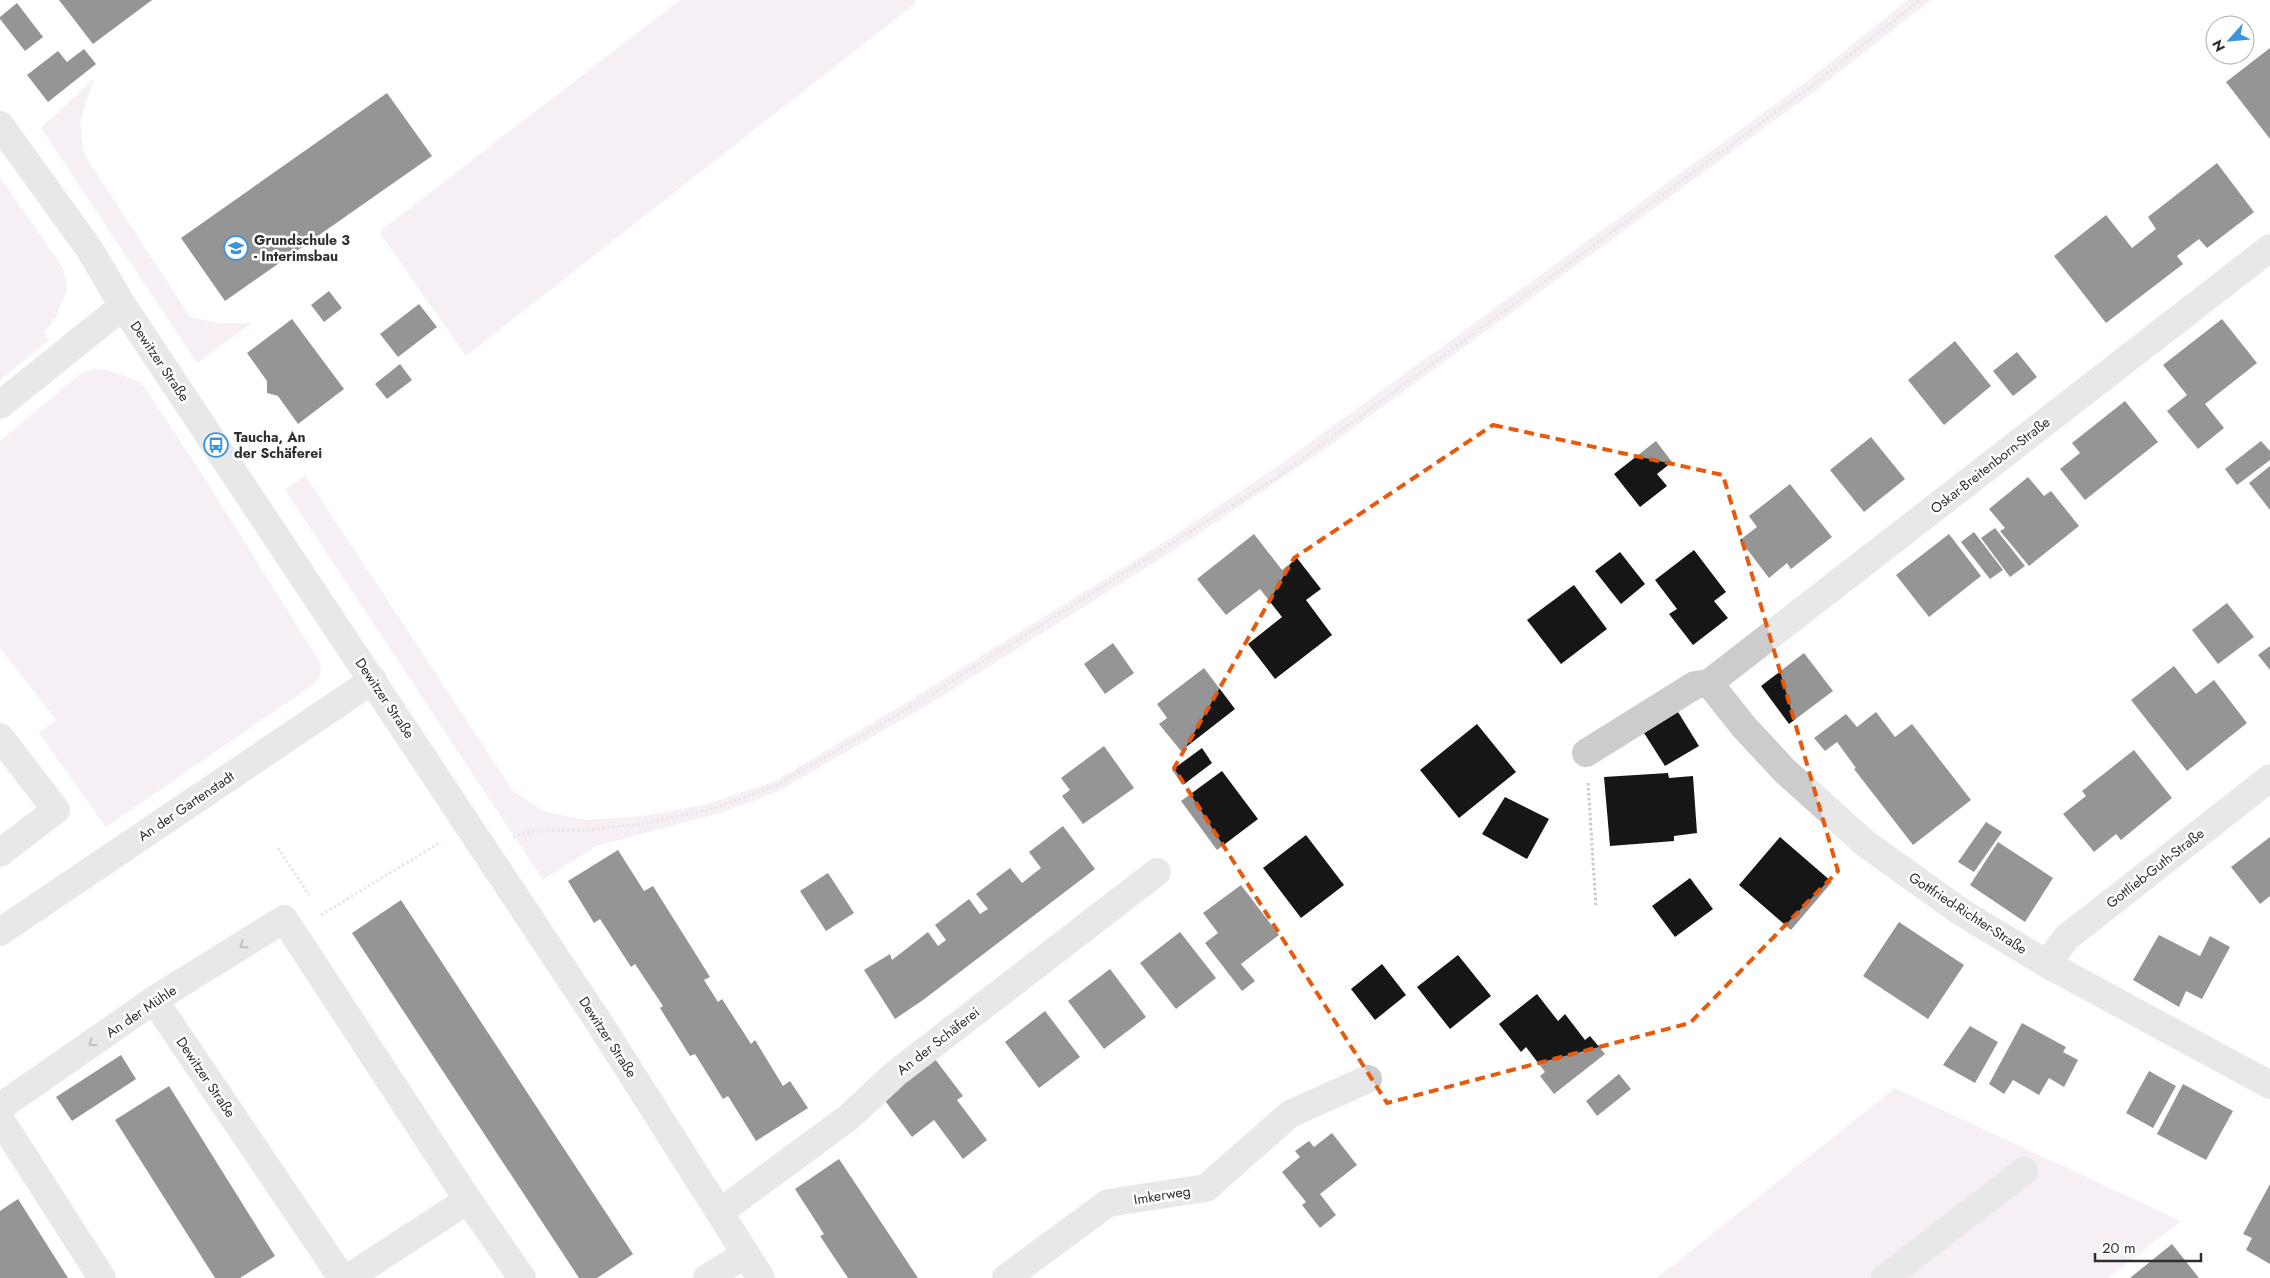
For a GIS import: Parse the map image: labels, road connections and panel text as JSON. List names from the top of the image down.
{
  "streets": {
    "street": [
      "Dewitzer Straße",
      "Oskar-Breitenborn-Straße",
      "An der Gartenstadt",
      "Gottlieb-Guth-Straße",
      "Gottfried-Richter-Straße",
      "An der Mühle",
      "An der Schäferei",
      "Imkerweg"
    ]
  },
  "crossings": [
    ["Dewitzer Straße", "An der Gartenstadt"],
    ["Dewitzer Straße", "An der Mühle"],
    ["Dewitzer Straße", "An der Schäferei"],
    ["Oskar-Breitenborn-Straße", "Gottfried-Richter-Straße"],
    ["Gottlieb-Guth-Straße", "Gottfried-Richter-Straße"]
  ],
  "places": {
    "school or university": ["Grundschule 3 - Interimsbau"],
    "bus stop": ["Taucha, An der Schäferei"]
  },
  "scale_bar": "20 m",
  "north": "bottom left"
}
